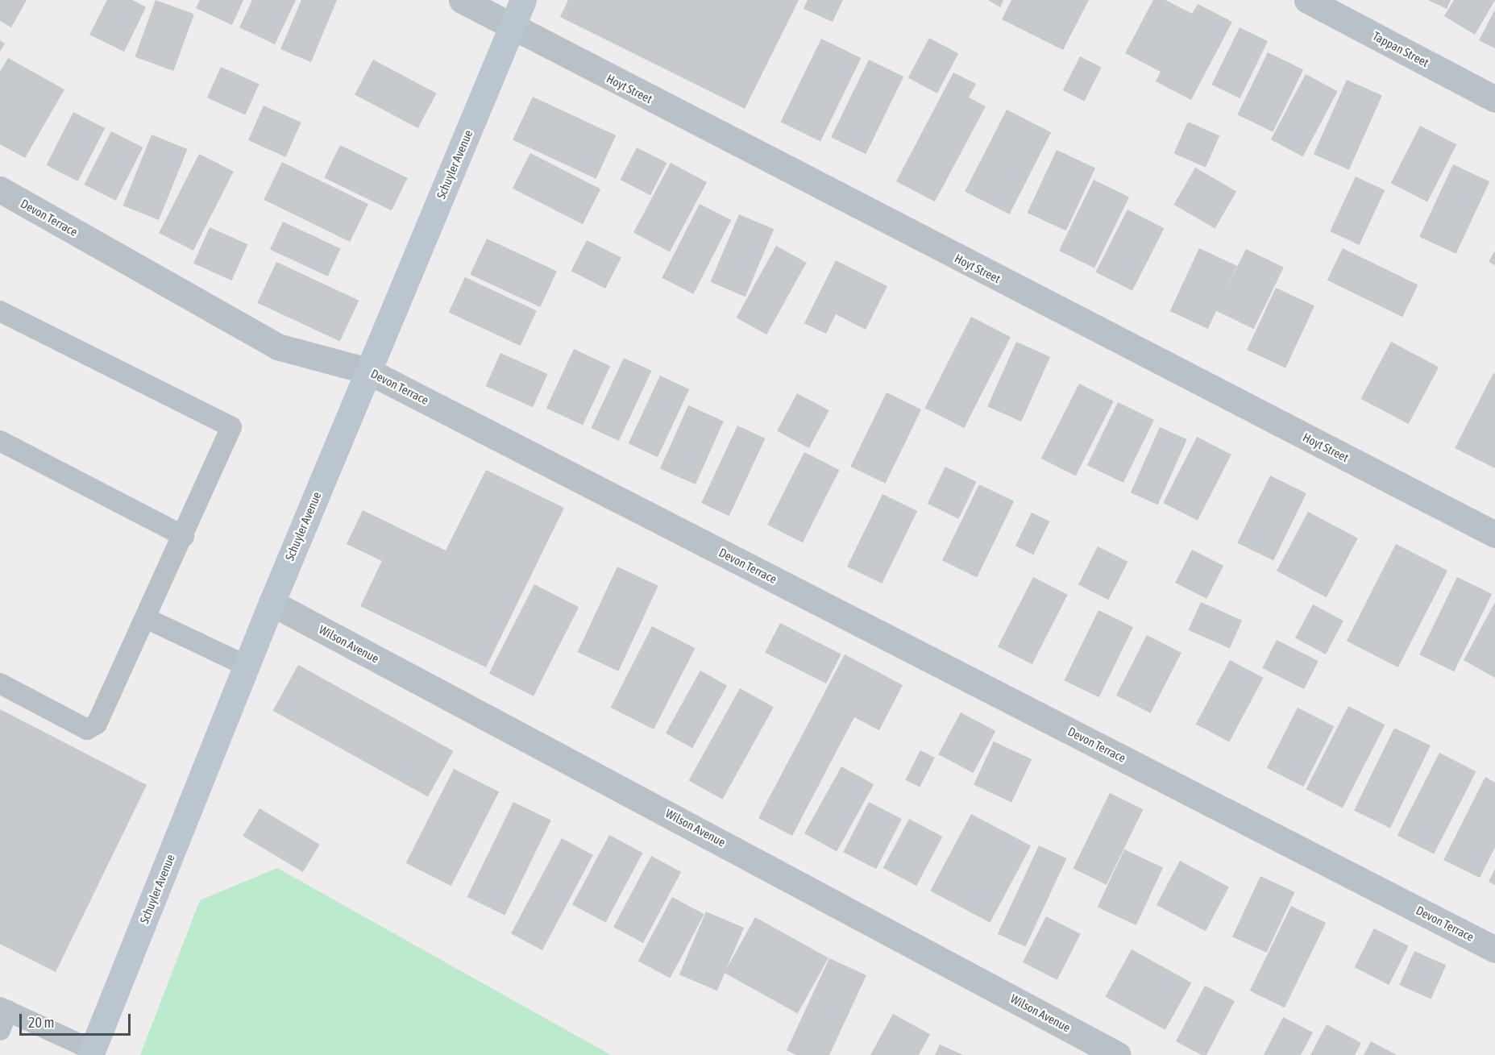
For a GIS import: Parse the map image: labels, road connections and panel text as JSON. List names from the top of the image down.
{
  "streets": {
    "main road": ["Schuyler Avenue"],
    "street": [
      "Tappan Street",
      "Hoyt Street",
      "Devon Terrace",
      "Wilson Avenue"
    ]
  },
  "crossings": [
    ["Hoyt Street", "Schuyler Avenue"],
    ["Schuyler Avenue", "Devon Terrace"],
    ["Schuyler Avenue", "Wilson Avenue"]
  ],
  "scale_bar": "20 m"
}
